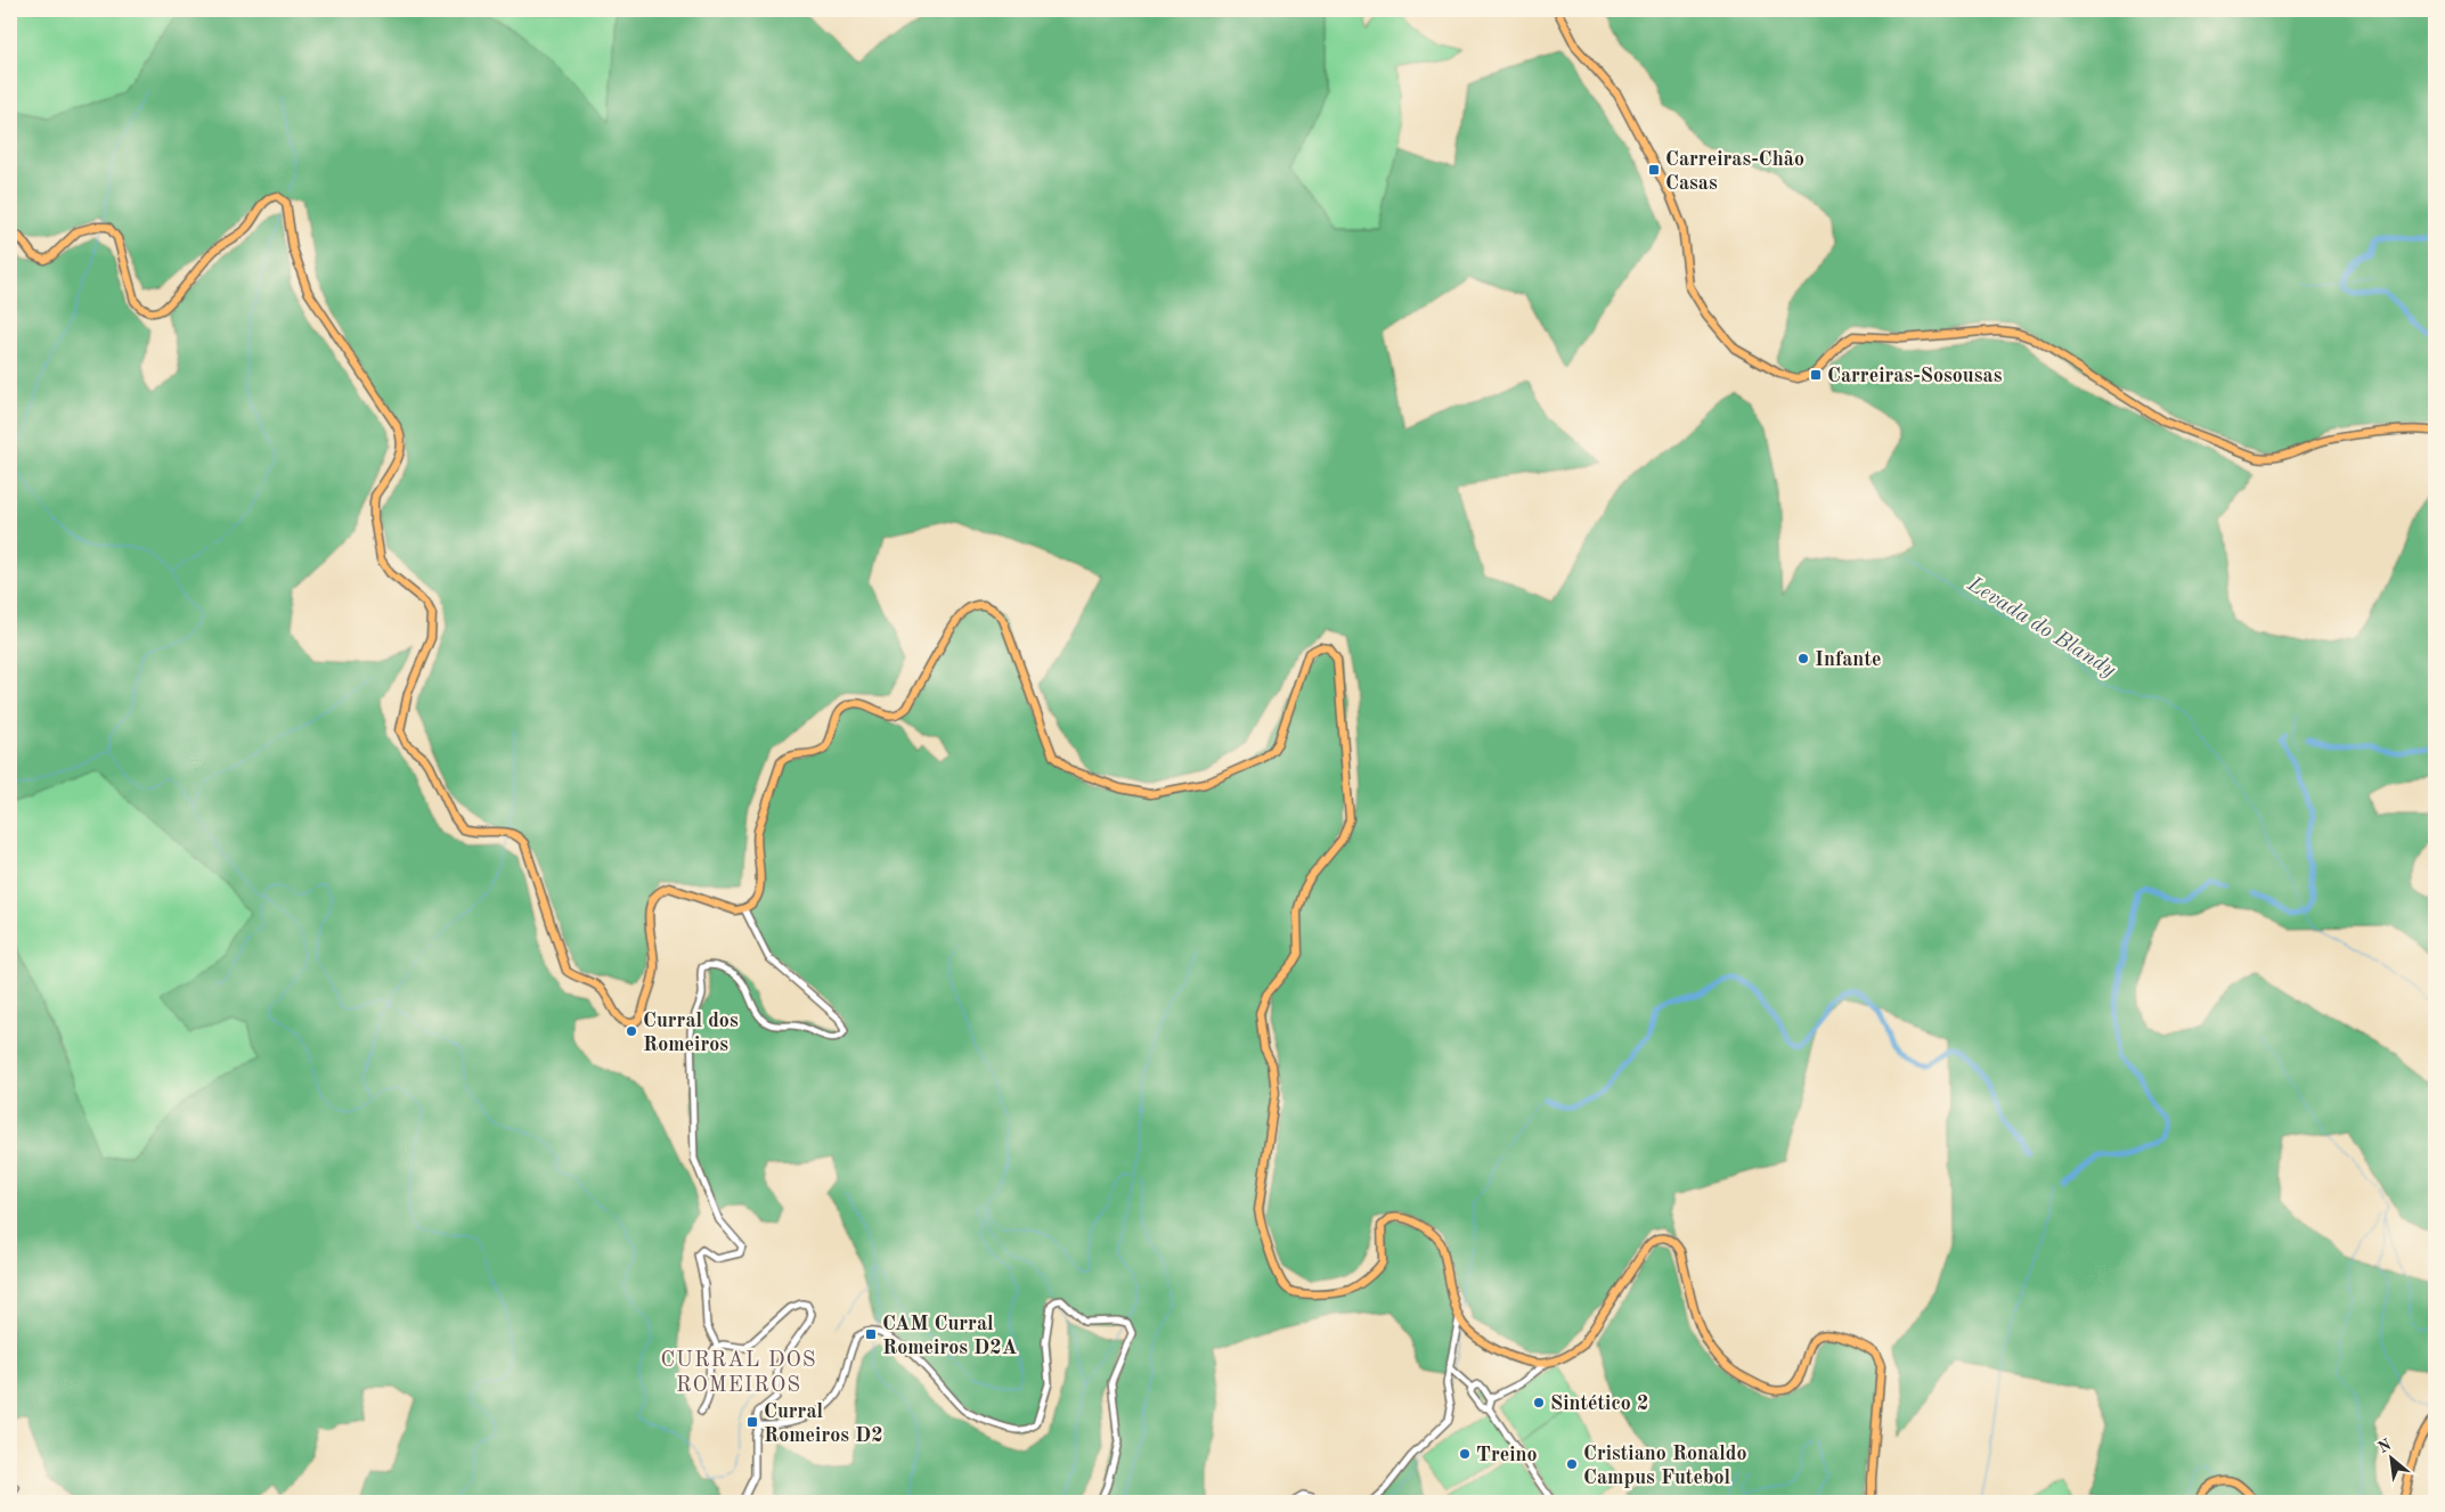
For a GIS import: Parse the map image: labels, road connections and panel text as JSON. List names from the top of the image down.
{
  "districts": ["CURRAL DOS ROMEIROS"],
  "water": ["Levada do Blandy"],
  "places": {
    "transit": [
      "Carreiras-Chão Casas",
      "Carreiras-Sosousas",
      "CAM Curral Romeiros D2A",
      "Curral Romeiros D2"
    ],
    "other": [
      "Infante",
      "Curral dos Romeiros",
      "Sintético 2",
      "Treino",
      "Cristiano Ronaldo Campus Futebol"
    ]
  },
  "north": "top left"
}
